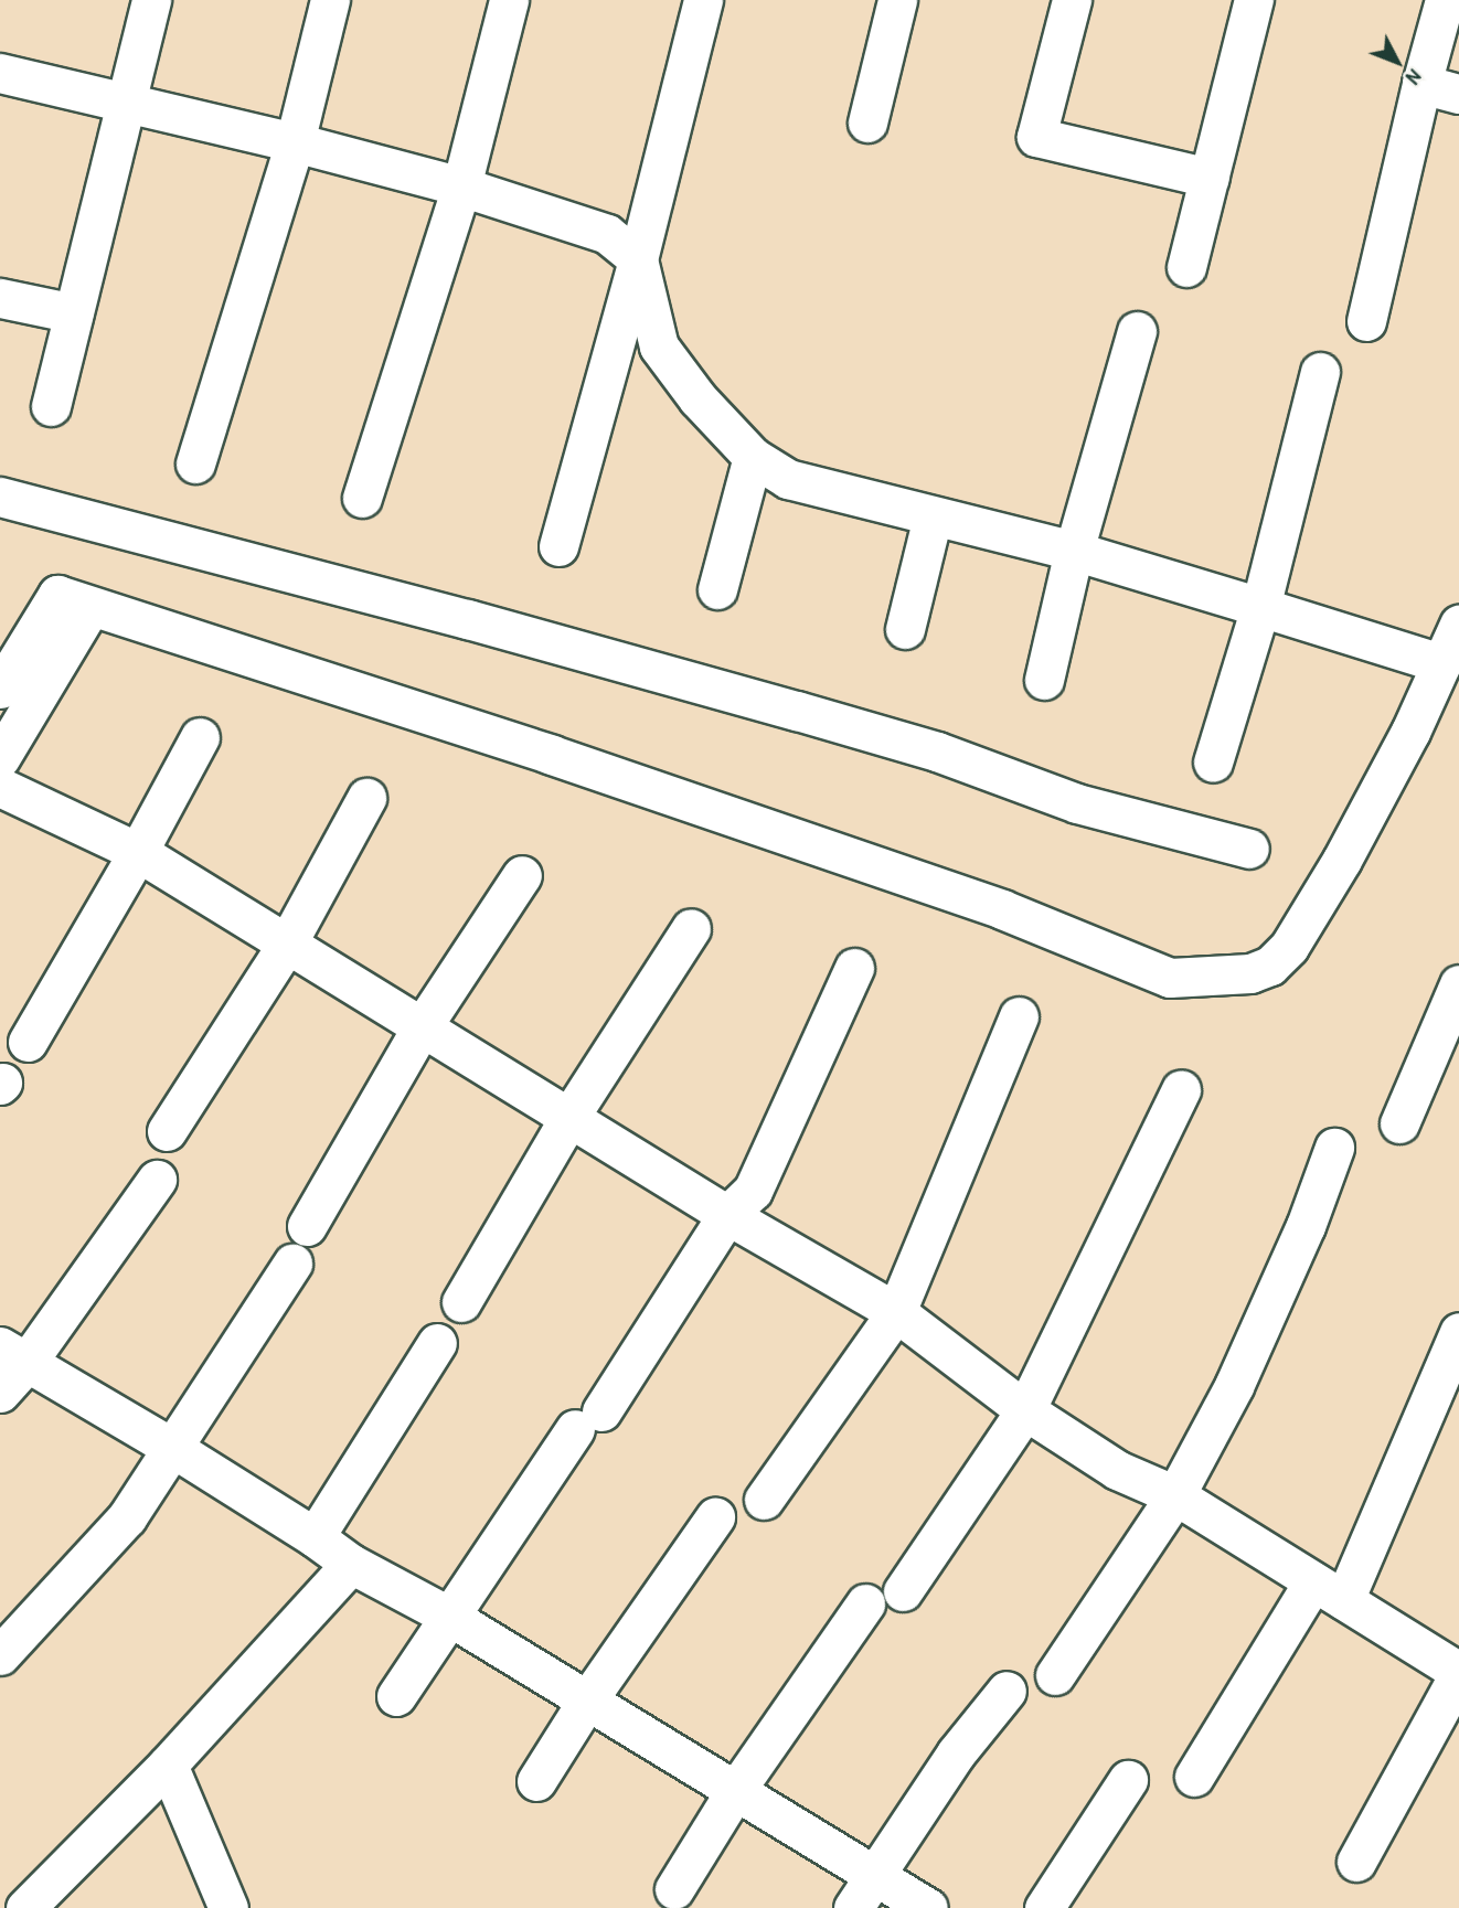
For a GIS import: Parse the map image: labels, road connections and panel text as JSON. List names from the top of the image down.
{
  "north": "bottom right"
}
